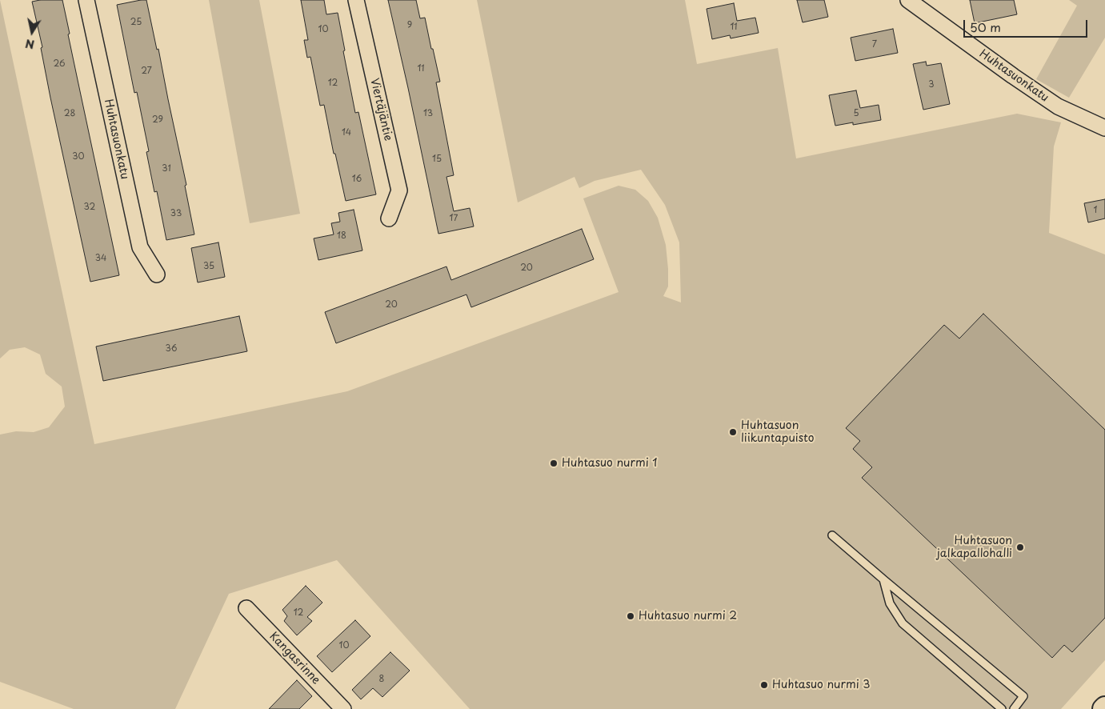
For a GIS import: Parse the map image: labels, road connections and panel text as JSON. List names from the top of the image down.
{
  "streets": {
    "street": ["Huhtasuonkatu", "Viertäjäntie", "Kangasrinne"]
  },
  "places": [
    "Huhtasuon liikuntapuisto",
    "Huhtasuo nurmi 1",
    "Huhtasuon jalkapallohalli",
    "Huhtasuo nurmi 2",
    "Huhtasuo nurmi 3"
  ],
  "house_numbers": [
    "25",
    "9",
    "11",
    "10",
    "7",
    "26",
    "11",
    "27",
    "12",
    "3",
    "28",
    "13",
    "5",
    "29",
    "14",
    "30",
    "15",
    "31",
    "16",
    "32",
    "1",
    "33",
    "17",
    "18",
    "34",
    "35",
    "20",
    "20",
    "36",
    "12",
    "10",
    "8"
  ],
  "scale_bar": "50 m",
  "north": "bottom"
}
